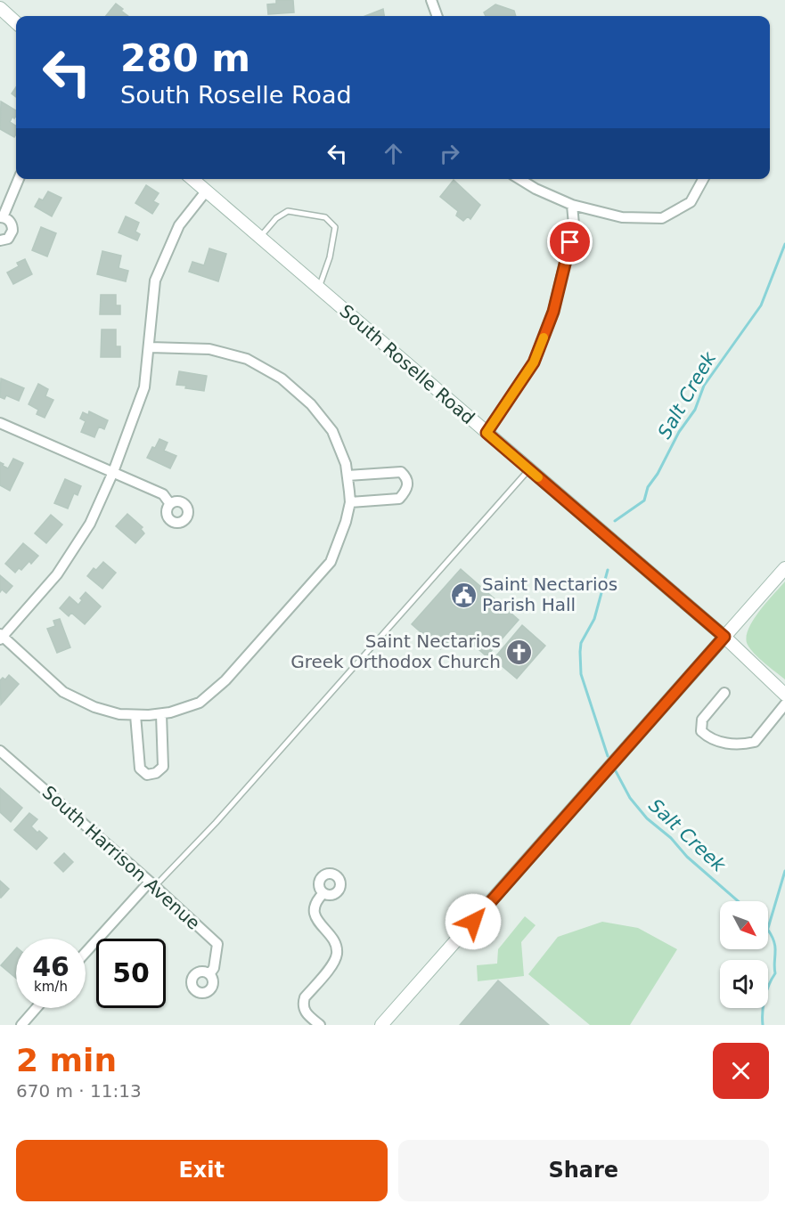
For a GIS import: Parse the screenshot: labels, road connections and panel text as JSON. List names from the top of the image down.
{
  "streets": {
    "main road": ["South Roselle Road"],
    "street": ["South Harrison Avenue"]
  },
  "water": ["Salt Creek"],
  "places": {
    "public building": ["Saint Nectarios Parish Hall"],
    "church": ["Saint Nectarios Greek Orthodox Church"]
  },
  "north": "bottom right",
  "page": {
    "turn": ["280 m", "South Roselle Road"],
    "speed": "46 km/h",
    "limit": "50",
    "heading": ["2 min", "670 m · 11:13"],
    "buttons": ["Exit", "Share"]
  }
}
